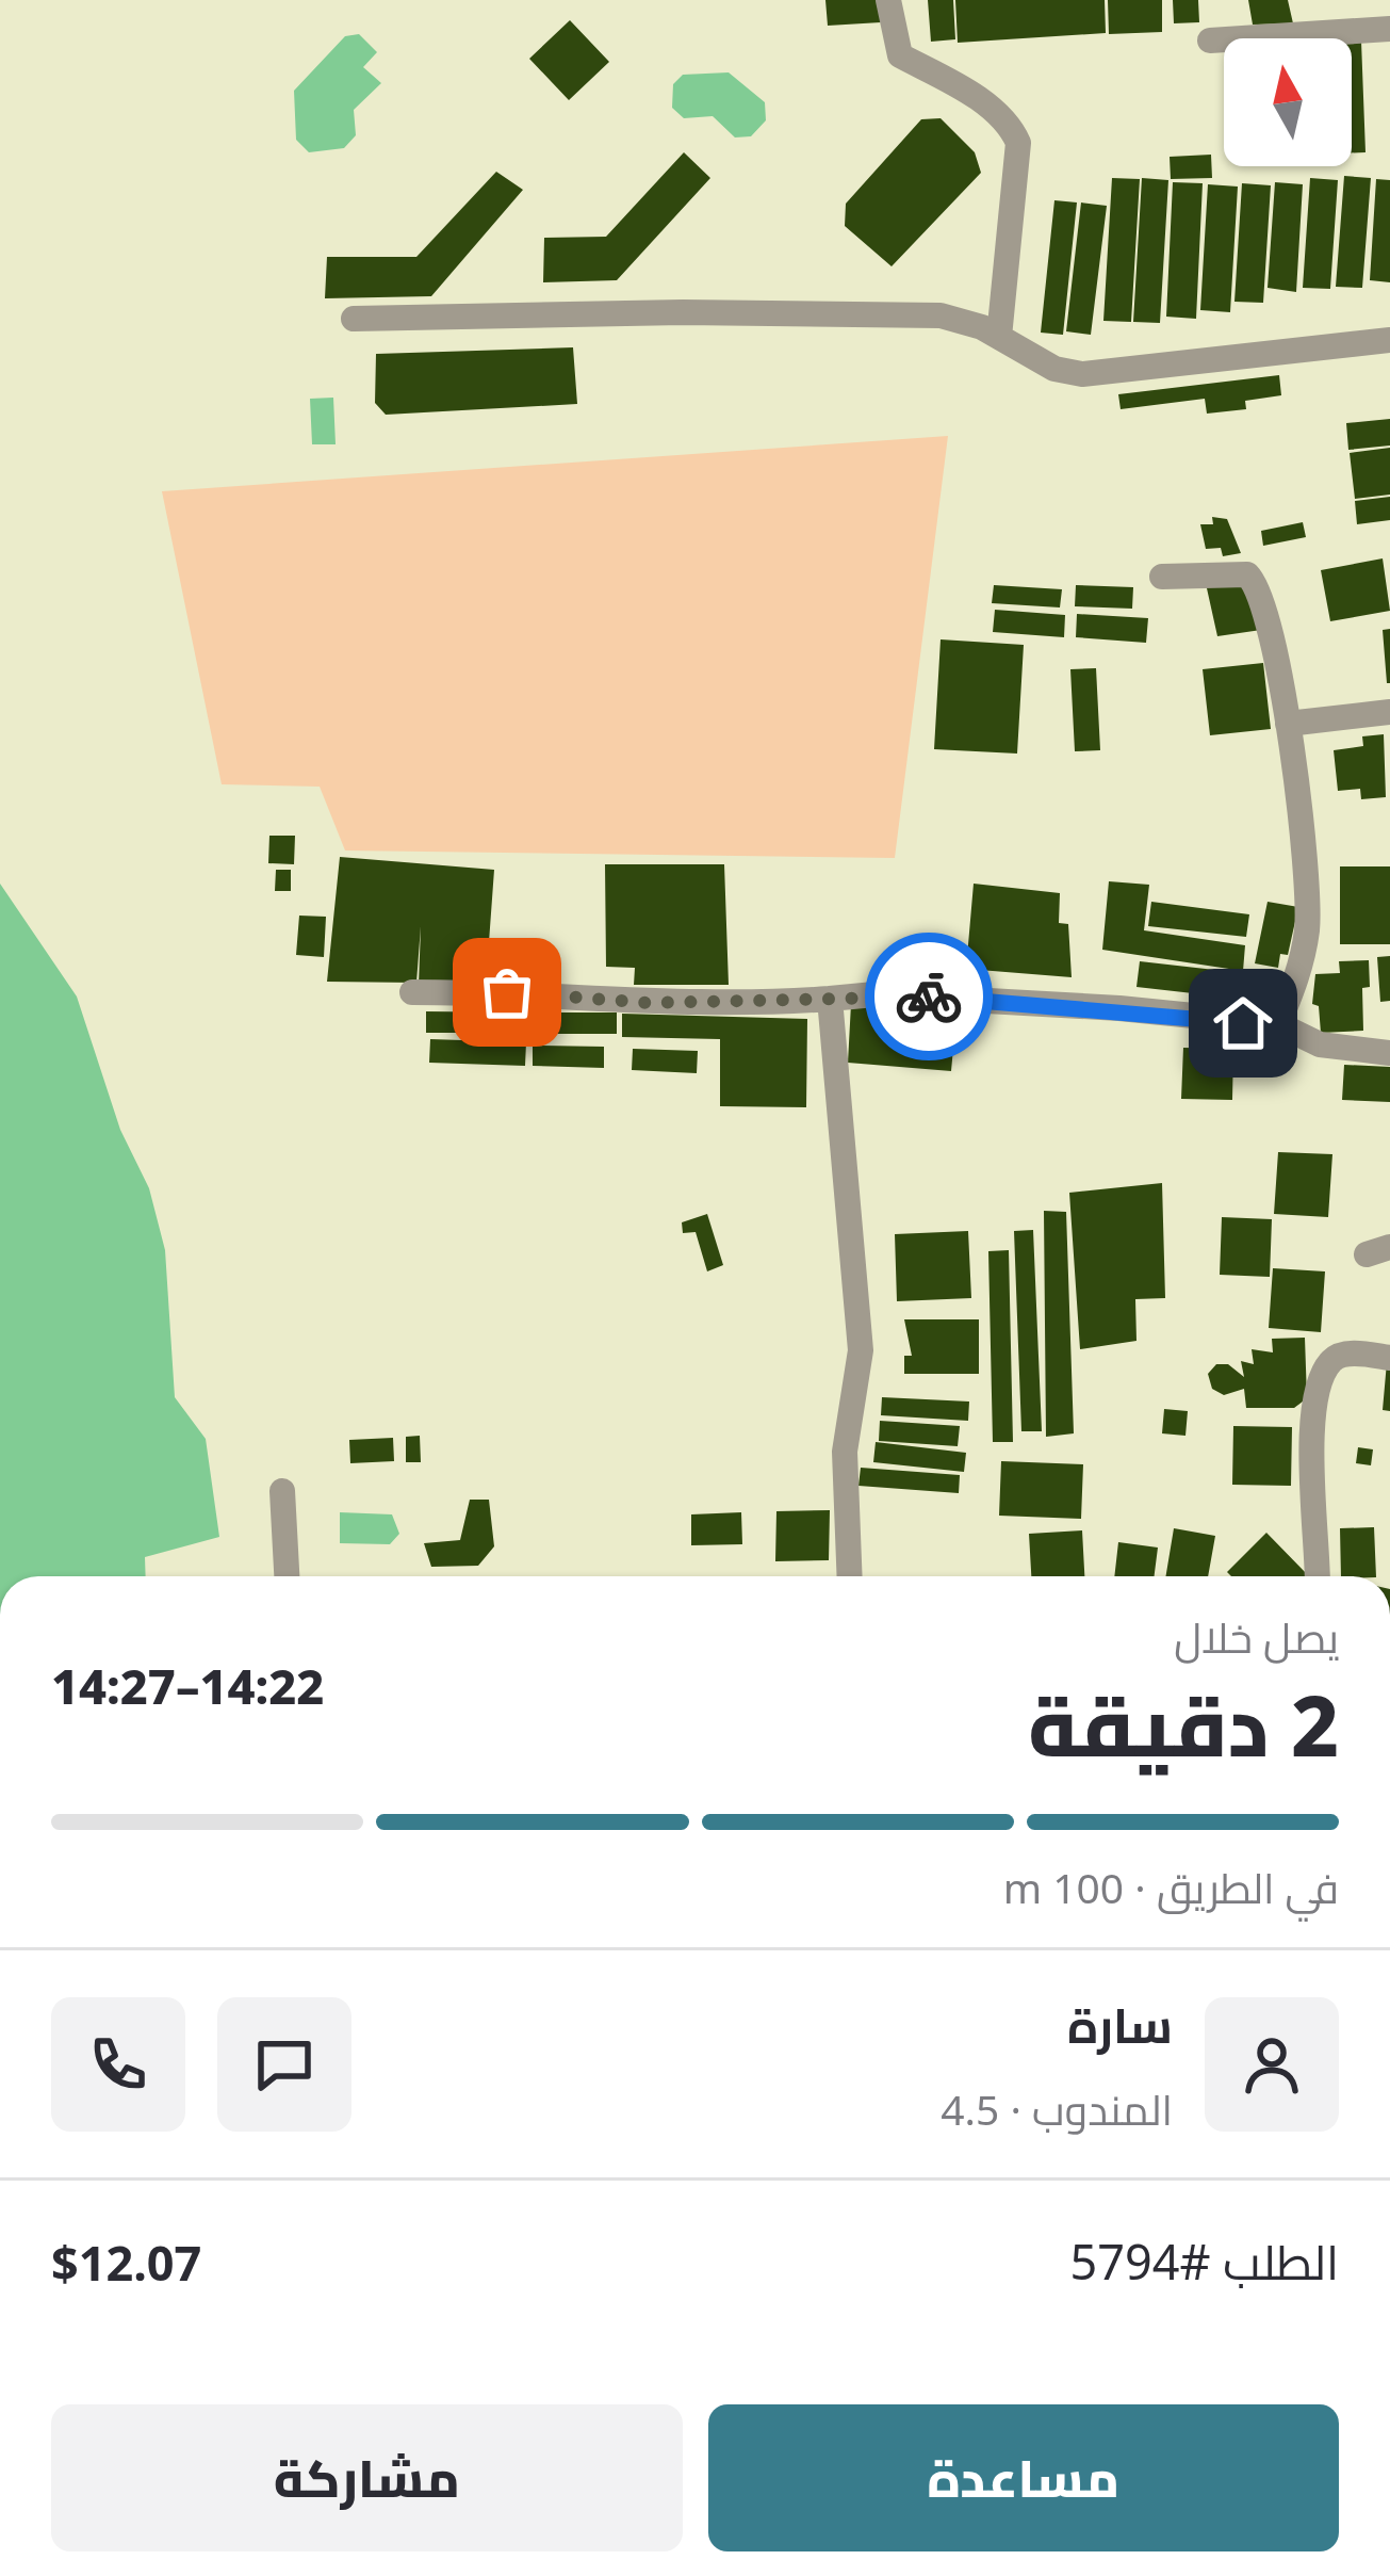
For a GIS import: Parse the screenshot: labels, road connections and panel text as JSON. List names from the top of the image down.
{
  "north": "top",
  "page": {
    "heading": ["2 دقيقة", "يصل خلال", "14:22–14:27"],
    "panel": [
      "سارة",
      "المندوب · 4.5",
      "الطلب #5794",
      "$12.07"
    ],
    "bar": "في الطريق · 100 m",
    "buttons": ["مساعدة", "مشاركة"]
  }
}
